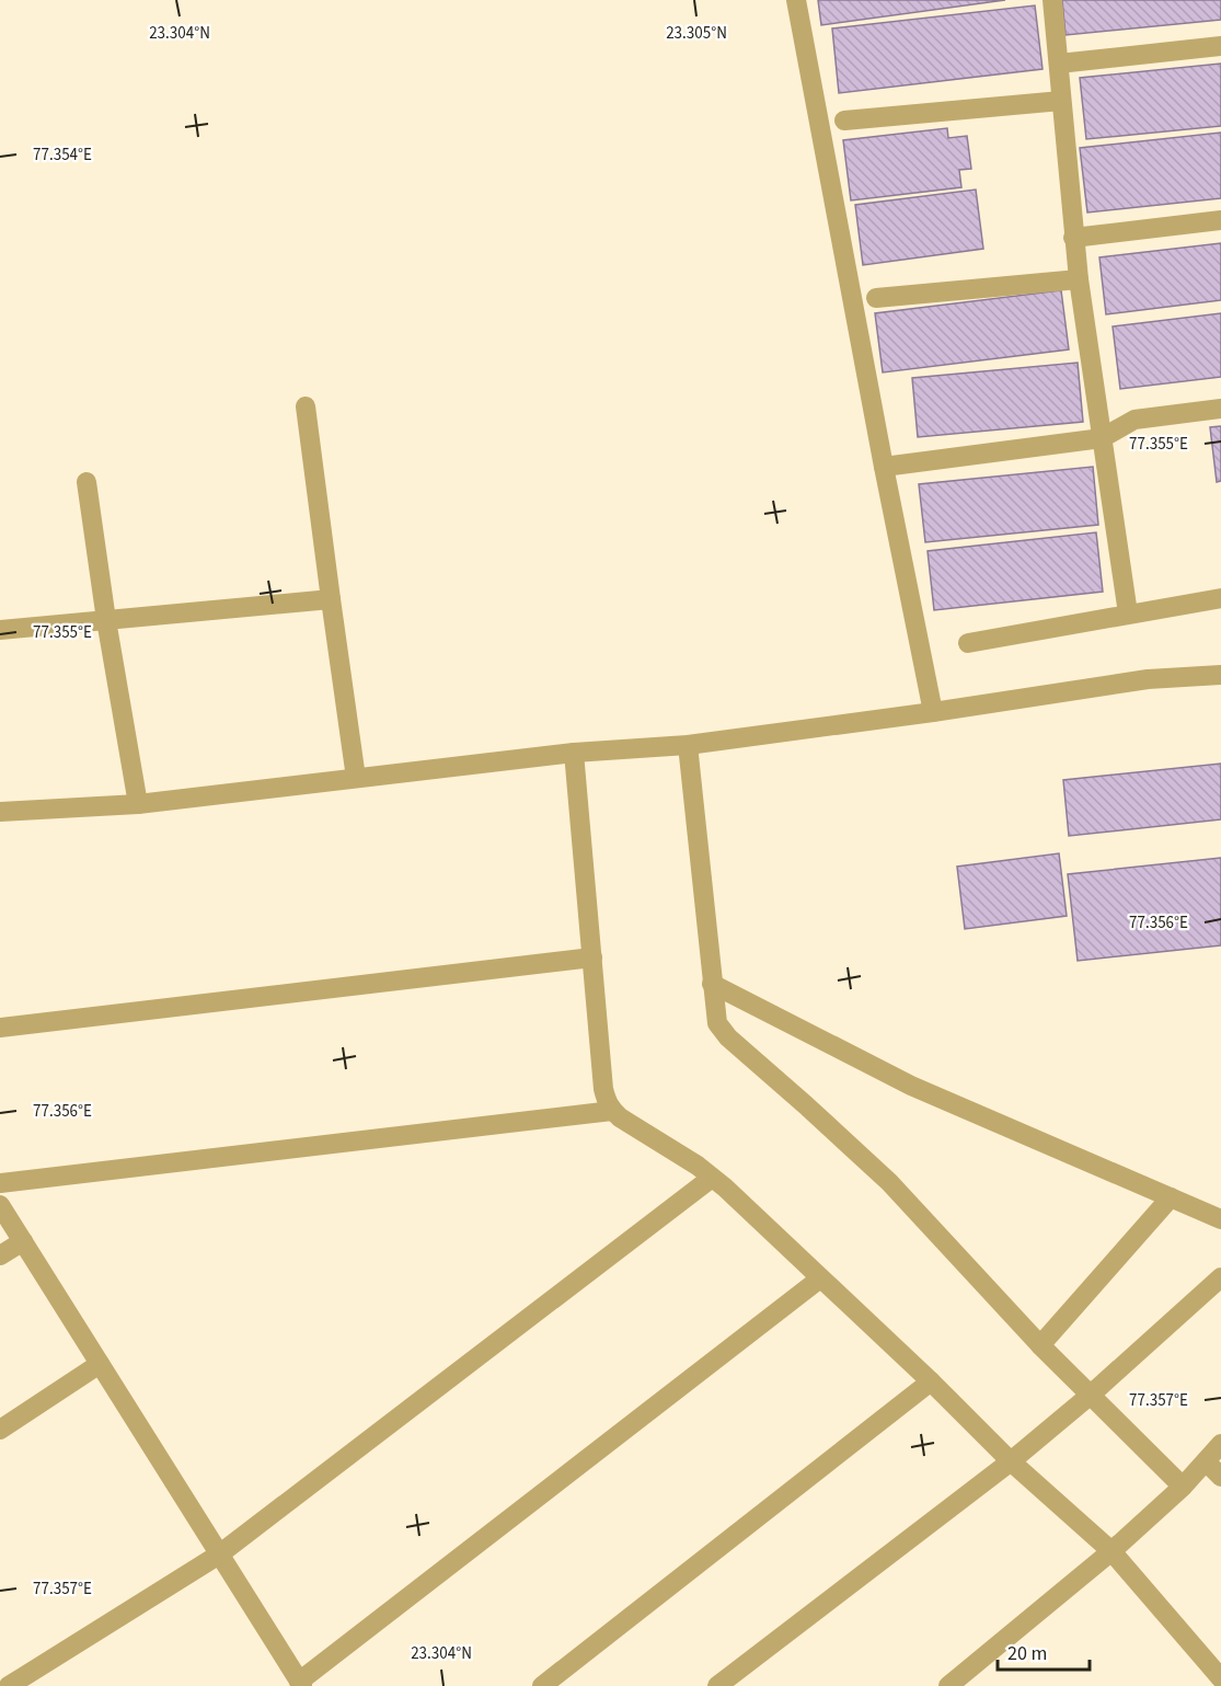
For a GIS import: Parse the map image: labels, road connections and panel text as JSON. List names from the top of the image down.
{
  "scale_bar": "20 m",
  "coordinates": [
    "23.304°N",
    "23.305°N",
    "77.354°E",
    "77.355°E",
    "77.356°E",
    "77.357°E"
  ]
}
